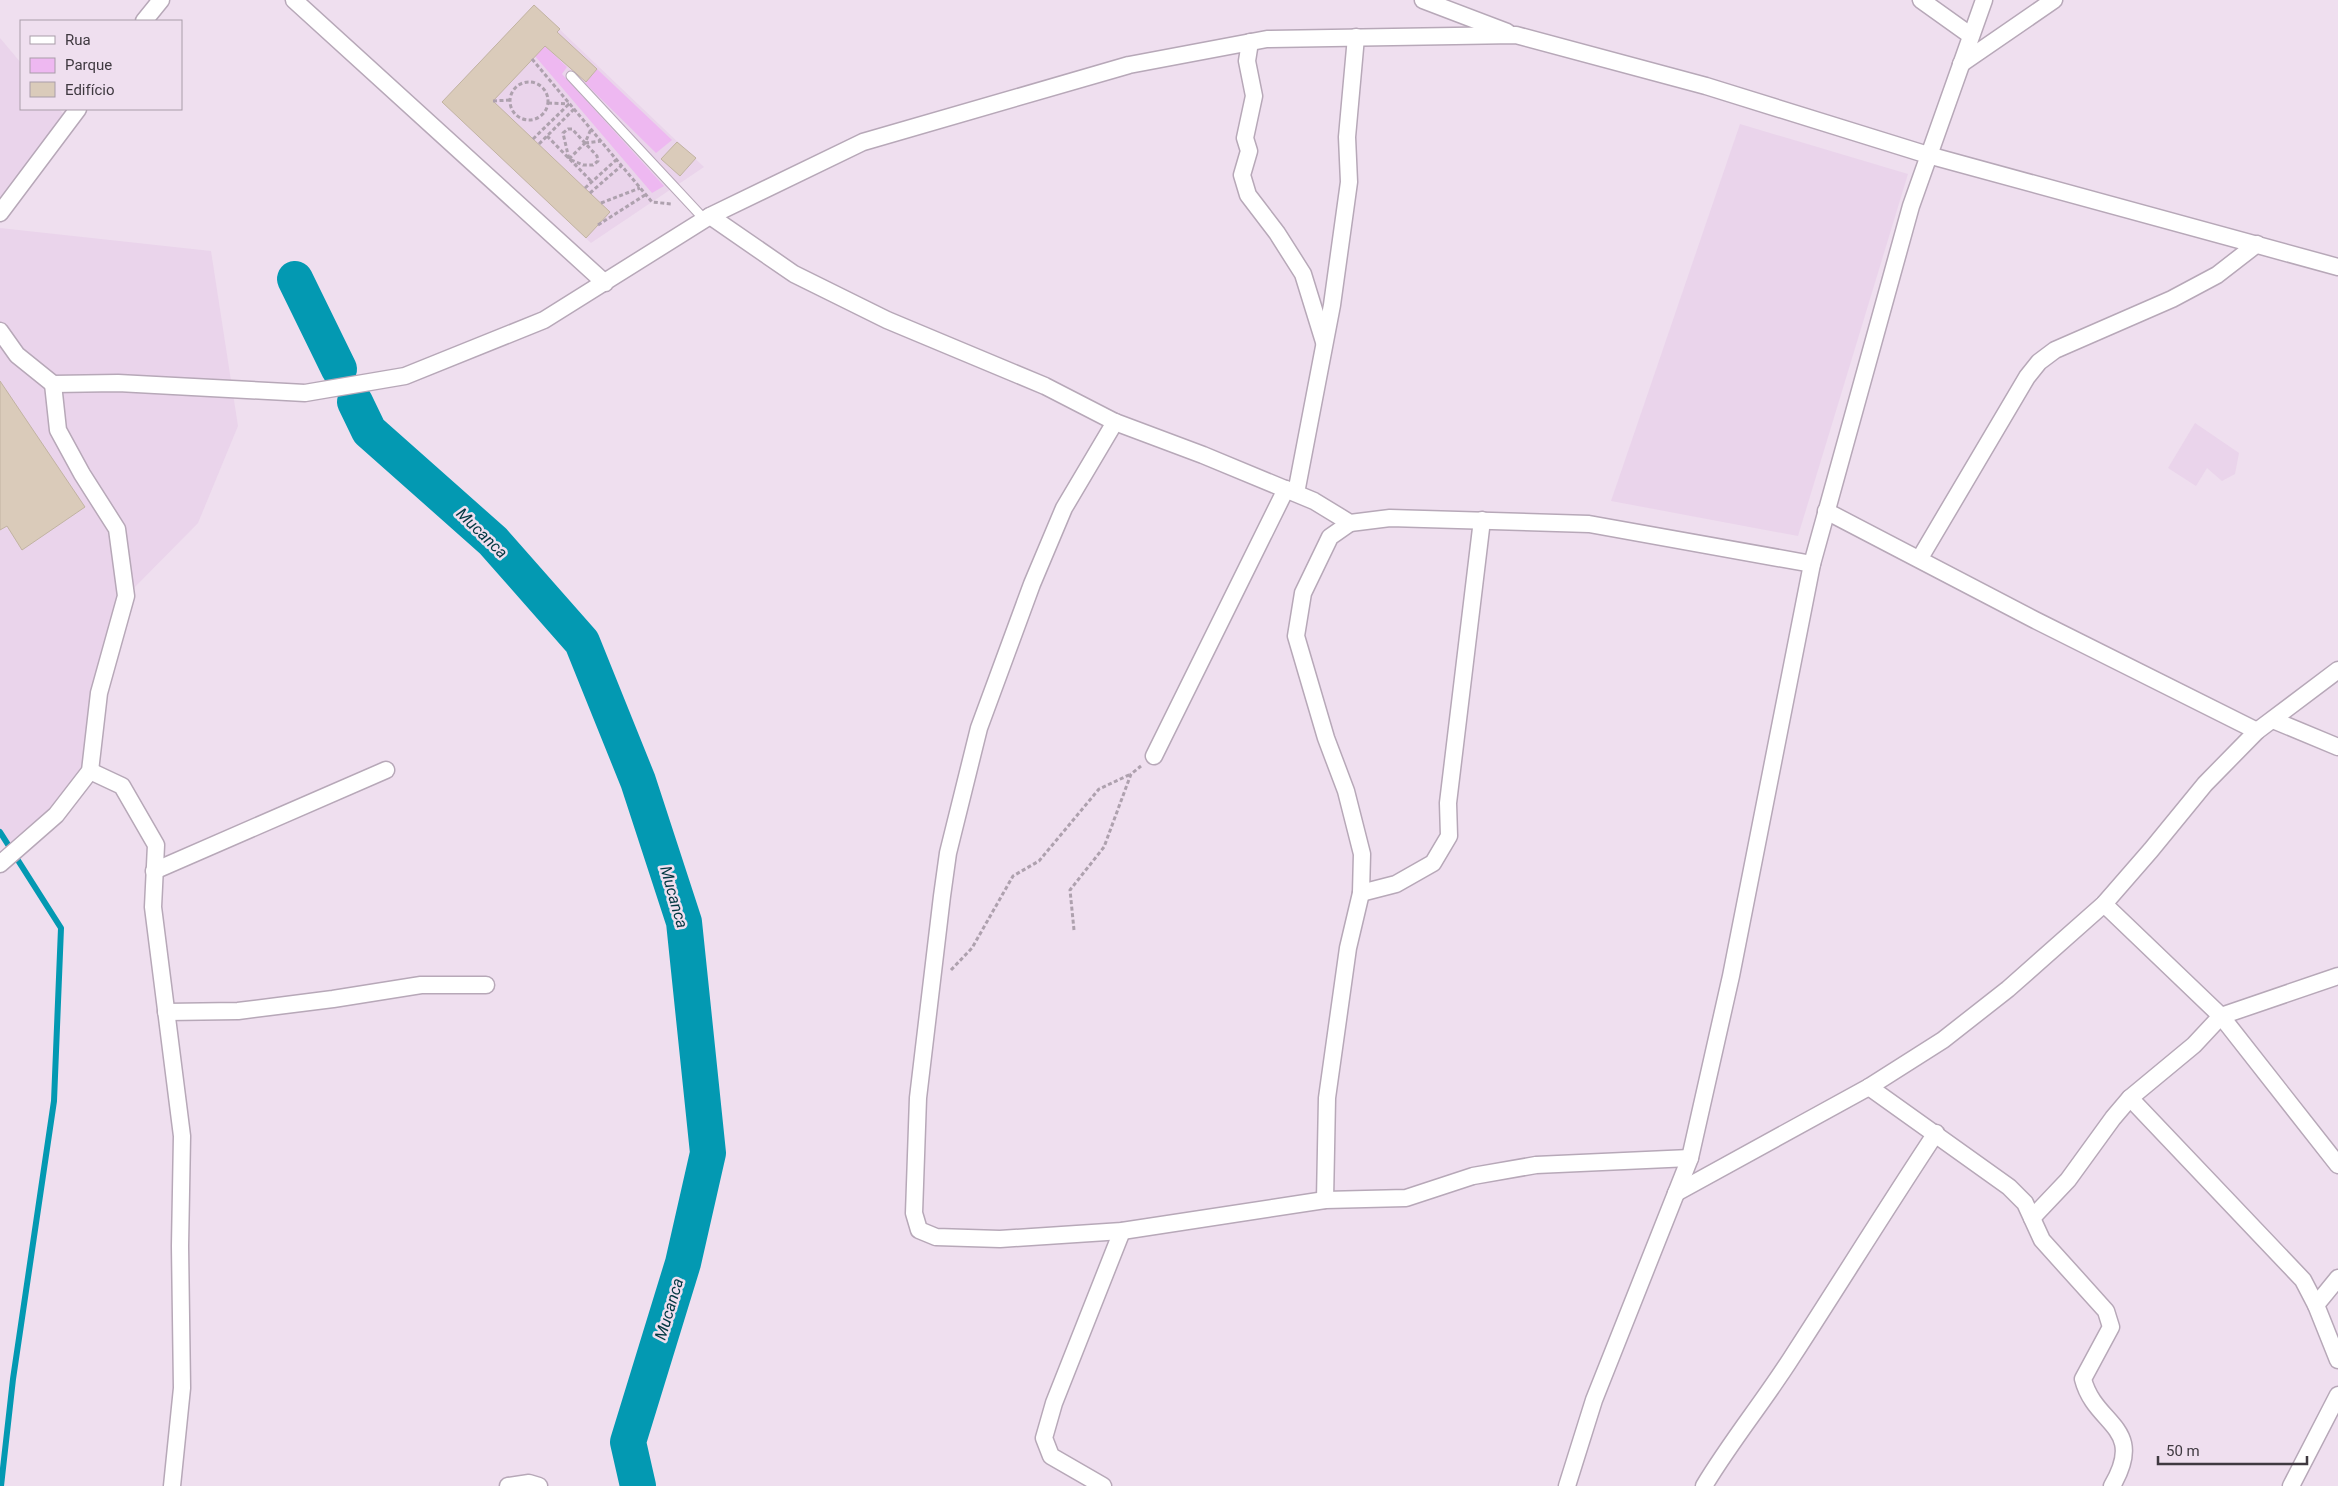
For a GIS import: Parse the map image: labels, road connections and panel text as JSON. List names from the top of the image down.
{
  "water": ["Mucanca"],
  "legend": ["Rua", "Parque", "Edifício"],
  "scale_bar": "50 m"
}
